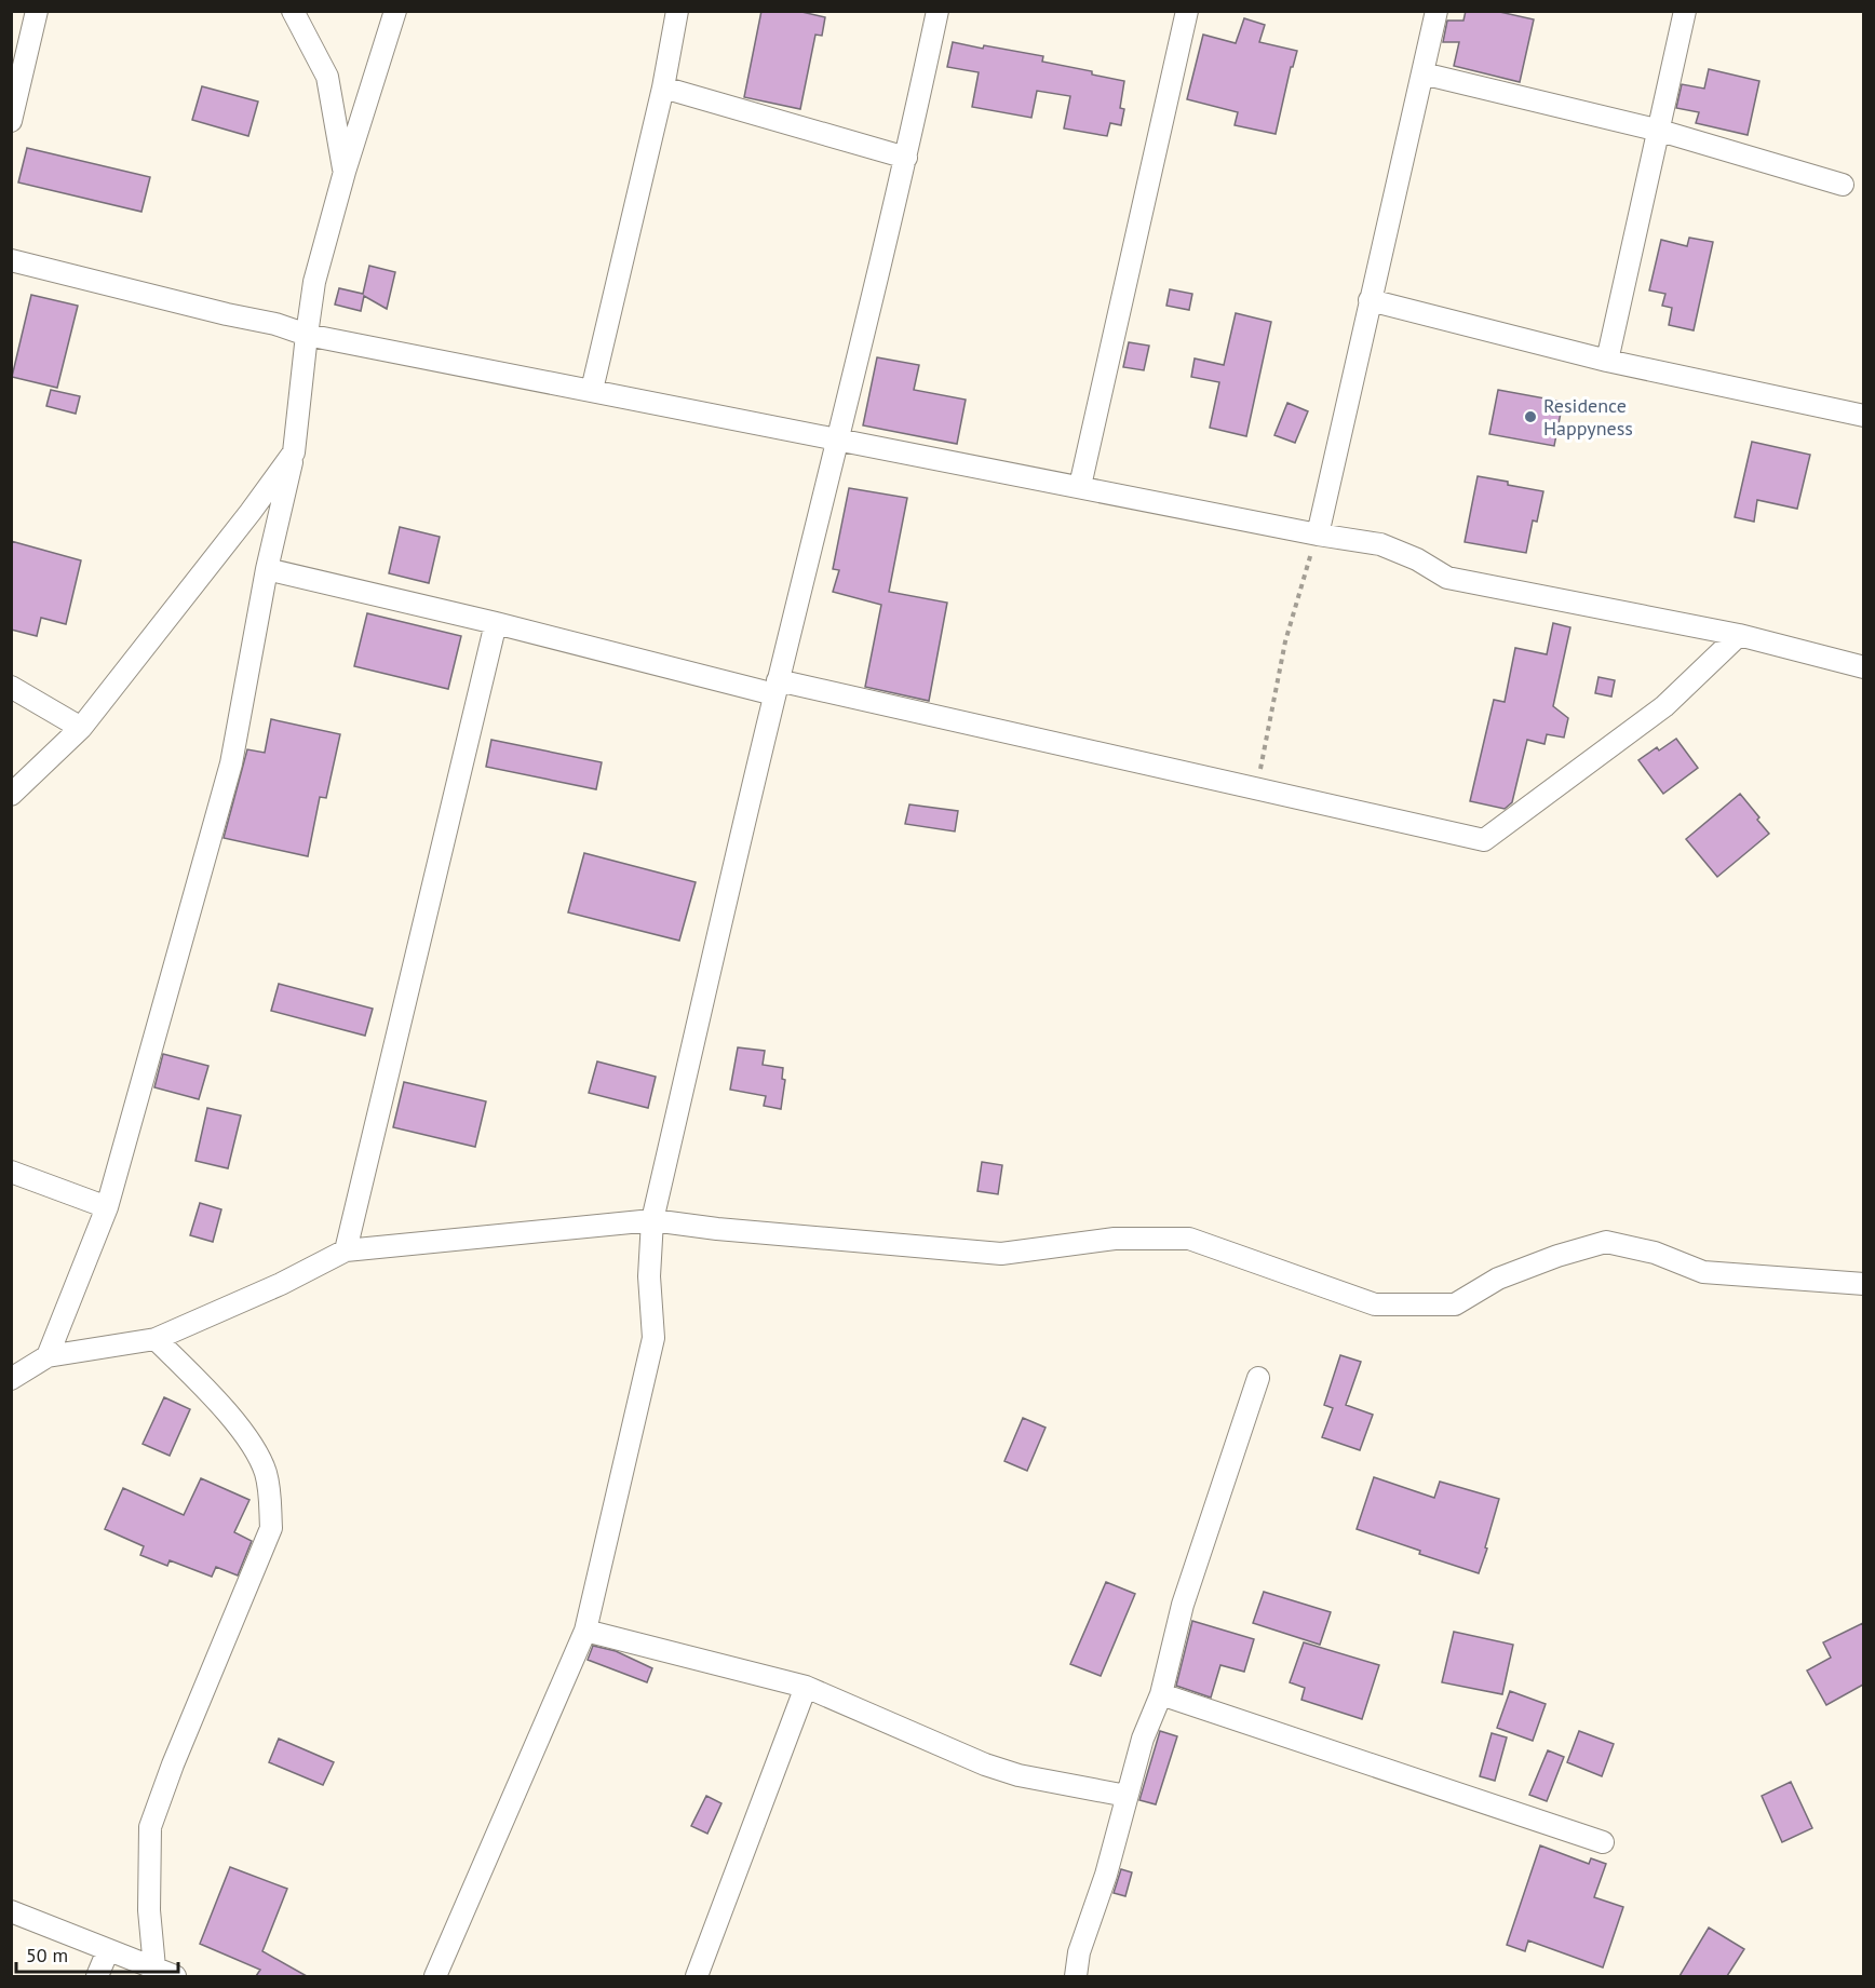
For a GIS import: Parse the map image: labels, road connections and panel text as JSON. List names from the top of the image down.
{
  "places": ["Residence Happyness"],
  "scale_bar": "50 m"
}
